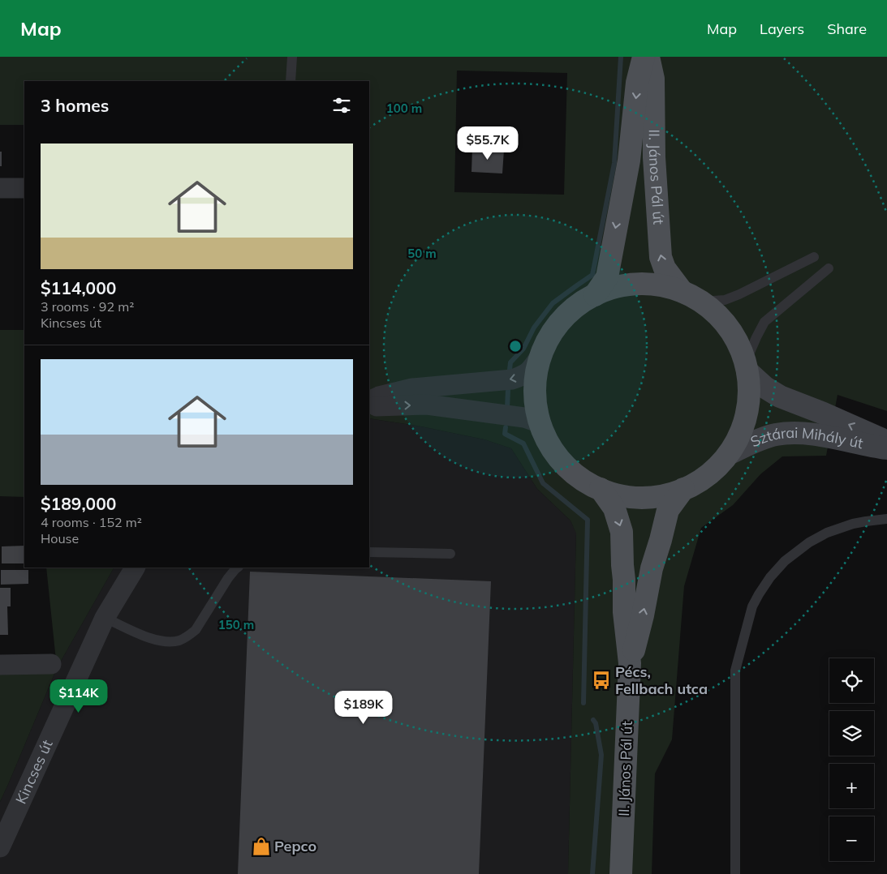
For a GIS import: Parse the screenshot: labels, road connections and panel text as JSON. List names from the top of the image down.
{
  "streets": {
    "main road": ["II. János Pál út"],
    "street": ["Sztárai Mihály út", "Kincses út"]
  },
  "one_way": ["Sztárai Mihály út"],
  "places": {
    "bus stop": ["Pécs, Fellbach utca"],
    "shop": ["Pepco"]
  },
  "page": {
    "header": "Map",
    "nav": ["Map", "Layers", "Share"],
    "heading": "3 homes",
    "price": ["$55.7K", "$114K", "$189K"],
    "list": [
      {
        "name": "$114,000",
        "note": "3 rooms · 92 m² · Kincses út"
      },
      {
        "name": "$189,000",
        "note": "4 rooms · 152 m² · House"
      }
    ],
    "map_buttons": ["+", "−"]
  },
  "rings": ["100 m", "50 m", "150 m"]
}
